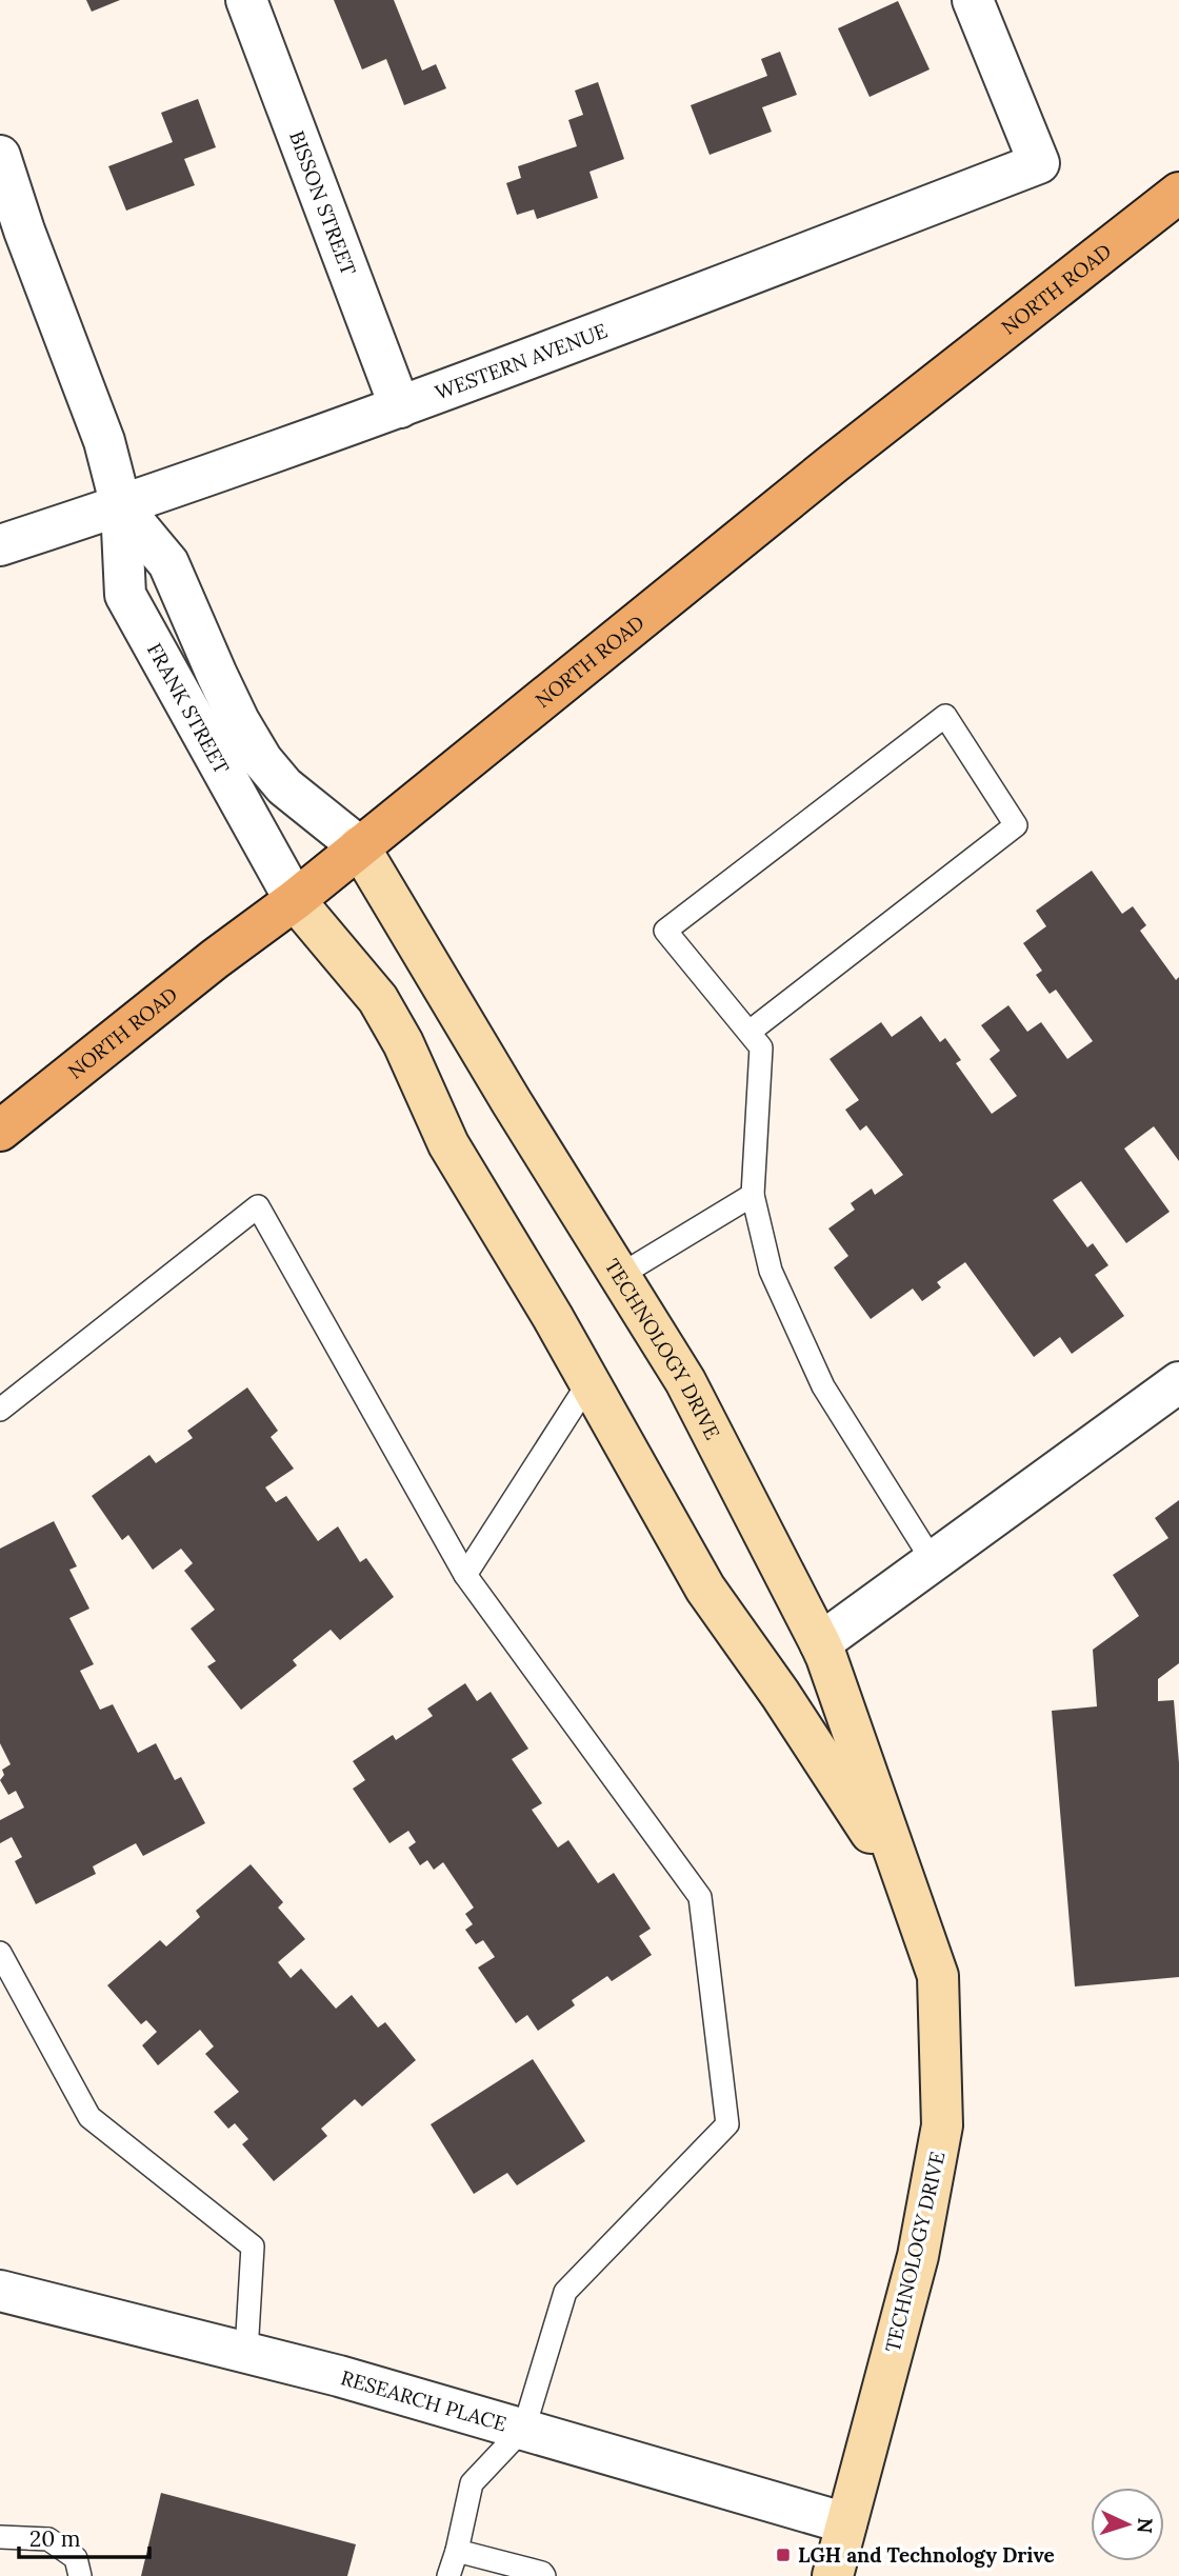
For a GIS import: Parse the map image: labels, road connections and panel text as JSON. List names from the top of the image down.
{
  "streets": {
    "main road": ["NORTH ROAD"],
    "street": [
      "BISSON STREET",
      "WESTERN AVENUE",
      "FRANK STREET",
      "TECHNOLOGY DRIVE",
      "RESEARCH PLACE"
    ]
  },
  "crossings": [
    ["BISSON STREET", "WESTERN AVENUE"],
    ["NORTH ROAD", "FRANK STREET"],
    ["NORTH ROAD", "TECHNOLOGY DRIVE"],
    ["WESTERN AVENUE", "FRANK STREET"],
    ["FRANK STREET", "TECHNOLOGY DRIVE"],
    ["TECHNOLOGY DRIVE", "RESEARCH PLACE"]
  ],
  "places": {
    "transit": ["LGH and Technology Drive"]
  },
  "scale_bar": "20 m",
  "north": "right"
}
